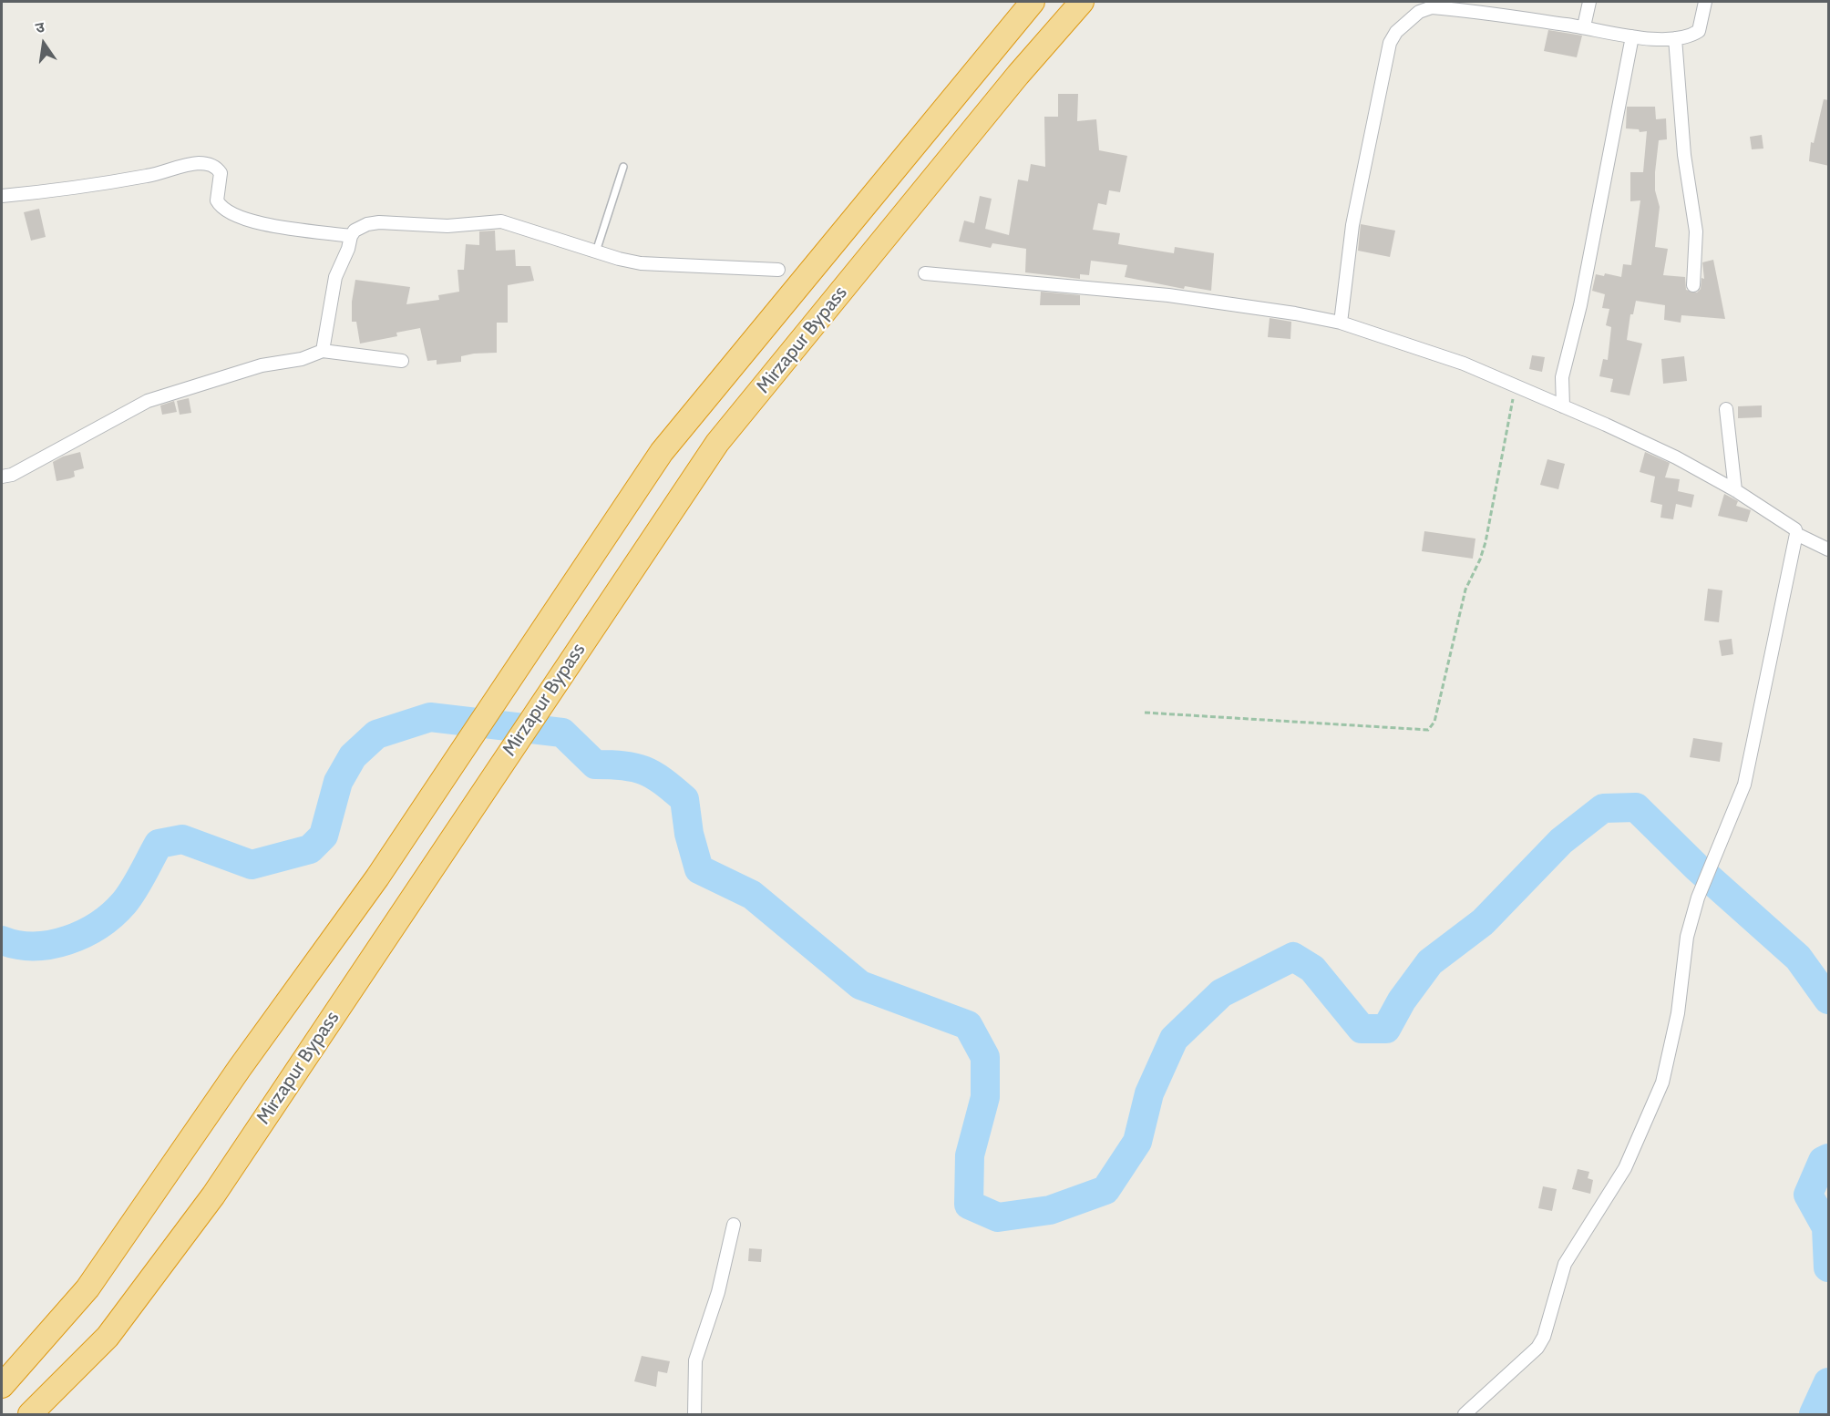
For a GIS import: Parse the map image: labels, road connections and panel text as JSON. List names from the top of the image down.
{
  "streets": {
    "highway": ["Mirzapur Bypass"]
  },
  "north": "top"
}
